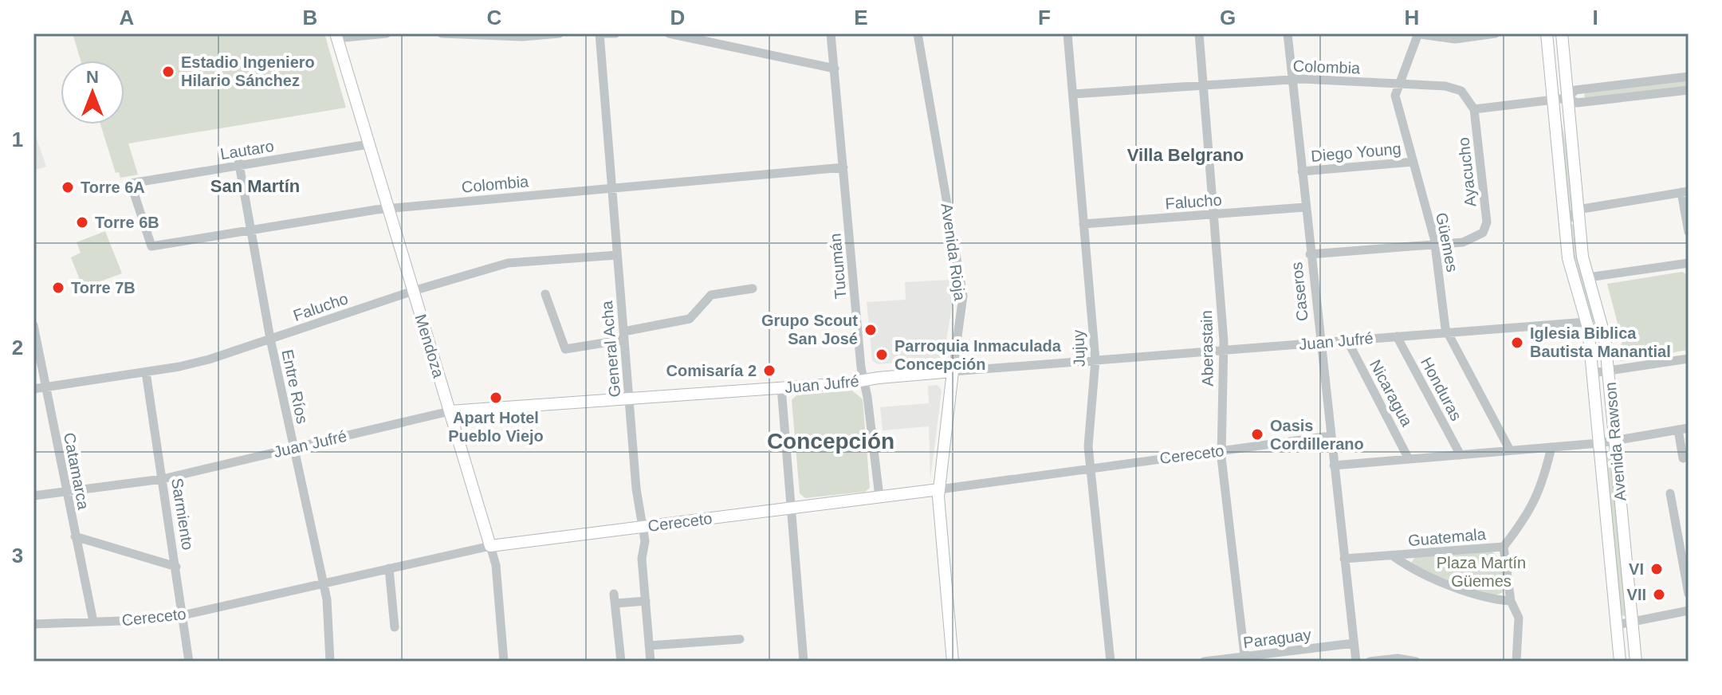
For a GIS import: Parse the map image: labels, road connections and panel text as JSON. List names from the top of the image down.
{
  "streets": {
    "main road": [
      "Avenida Rioja",
      "Juan Jufré",
      "Mendoza",
      "Avenida Rawson",
      "Cereceto"
    ],
    "street": [
      "Colombia",
      "Lautaro",
      "Diego Young",
      "Ayacucho",
      "Falucho",
      "Güemes",
      "Tucumán",
      "Caseros",
      "Jujuy",
      "Aberastain",
      "General Acha",
      "Entre Ríos",
      "Honduras",
      "Nicaragua",
      "Catamarca",
      "Sarmiento",
      "Guatemala",
      "Paraguay"
    ]
  },
  "crossings": [
    ["Colombia", "Lautaro"],
    ["Colombia", "Ayacucho"],
    ["Colombia", "Güemes"],
    ["Colombia", "Tucumán"],
    ["Colombia", "Caseros"],
    ["Colombia", "Mendoza"],
    ["Colombia", "Jujuy"],
    ["Colombia", "Aberastain"],
    ["Colombia", "General Acha"],
    ["Colombia", "Entre Ríos"],
    ["Lautaro", "Mendoza"],
    ["Lautaro", "Entre Ríos"],
    ["Diego Young", "Güemes"],
    ["Diego Young", "Caseros"],
    ["Ayacucho", "Güemes"],
    ["Falucho", "Caseros"],
    ["Falucho", "Mendoza"],
    ["Falucho", "Jujuy"],
    ["Falucho", "Aberastain"],
    ["Falucho", "General Acha"],
    ["Falucho", "Entre Ríos"],
    ["Falucho", "Catamarca"],
    ["Falucho", "Sarmiento"],
    ["Güemes", "Juan Jufré"],
    ["Avenida Rioja", "Juan Jufré"],
    ["Avenida Rioja", "Cereceto"],
    ["Tucumán", "Juan Jufré"],
    ["Tucumán", "Cereceto"],
    ["Caseros", "Juan Jufré"],
    ["Caseros", "Cereceto"],
    ["Caseros", "Guatemala"],
    ["Caseros", "Paraguay"],
    ["Juan Jufré", "Mendoza"],
    ["Juan Jufré", "Jujuy"],
    ["Juan Jufré", "Aberastain"],
    ["Juan Jufré", "General Acha"],
    ["Juan Jufré", "Entre Ríos"],
    ["Juan Jufré", "Honduras"],
    ["Juan Jufré", "Nicaragua"],
    ["Juan Jufré", "Avenida Rawson"],
    ["Juan Jufré", "Catamarca"],
    ["Juan Jufré", "Sarmiento"],
    ["Mendoza", "Cereceto"],
    ["Jujuy", "Cereceto"],
    ["Aberastain", "Cereceto"],
    ["Aberastain", "Paraguay"],
    ["General Acha", "Cereceto"],
    ["Entre Ríos", "Cereceto"],
    ["Cereceto", "Catamarca"],
    ["Cereceto", "Sarmiento"]
  ],
  "districts": ["Villa Belgrano", "San Martín", "Concepción"],
  "parks": ["Plaza Martín Güemes"],
  "places": [
    "Estadio Ingeniero Hilario Sánchez",
    "Torre 6A",
    "Torre 6B",
    "Torre 7B",
    "Grupo Scout San José",
    "Iglesia Biblica Bautista Manantial",
    "Parroquia Inmaculada Concepción",
    "Comisaría 2",
    "Apart Hotel Pueblo Viejo",
    "Oasis Cordillerano",
    "VI",
    "VII"
  ],
  "north": "top",
  "grid": {
    "columns": [
      "A",
      "B",
      "C",
      "D",
      "E",
      "F",
      "G",
      "H",
      "I"
    ],
    "rows": ["1", "2", "3"]
  }
}
